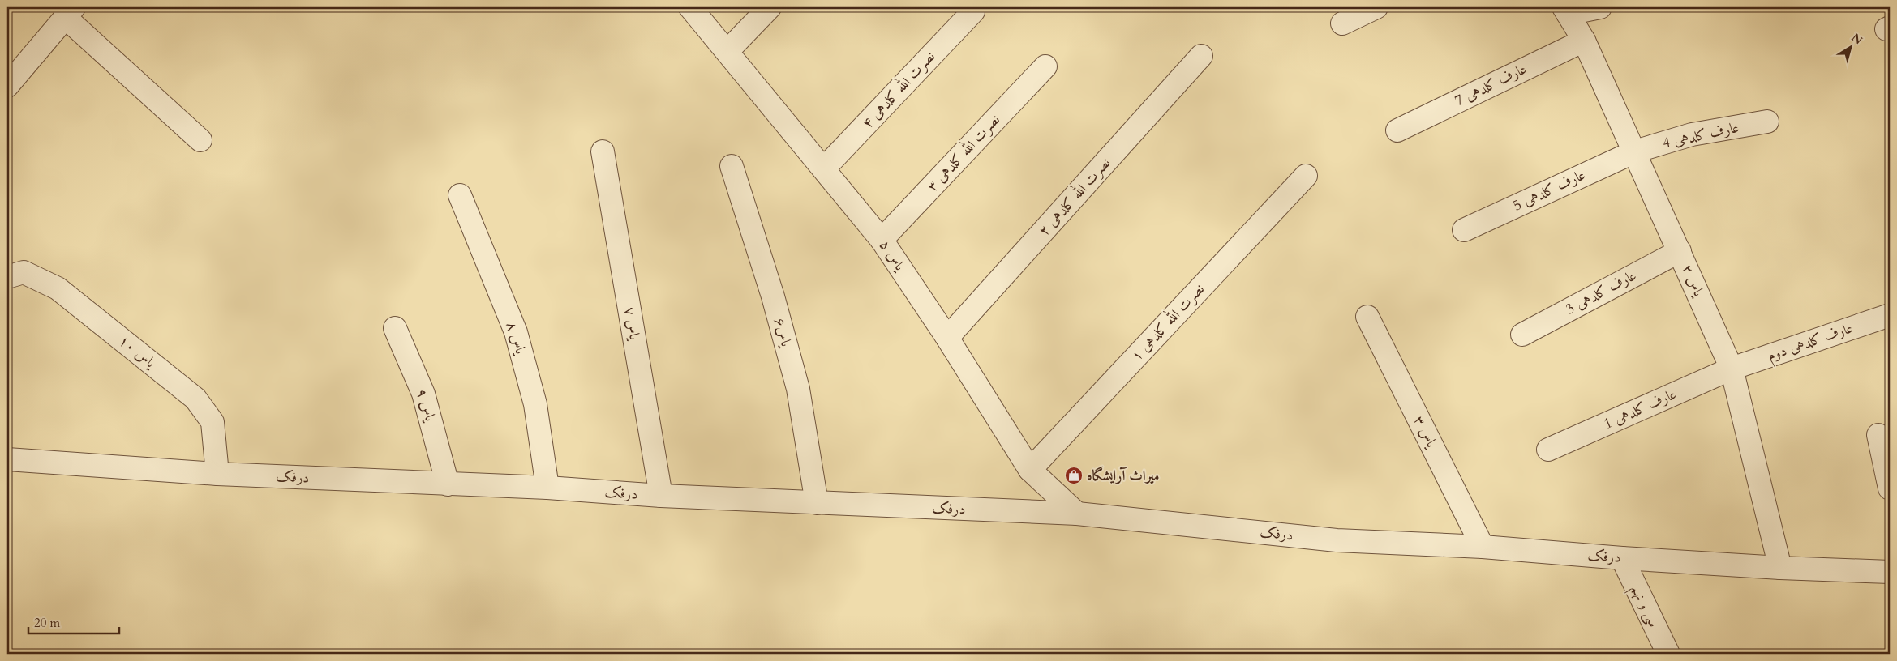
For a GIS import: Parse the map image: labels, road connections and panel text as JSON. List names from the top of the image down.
{
  "streets": {
    "street": [
      "عارف کلدهی 7",
      "نصرت الله کلدهی ۴",
      "عارف کلدهی 4",
      "نصرت الله کلدهی ۳",
      "عارف کلدهی 5",
      "نصرت الله کلدهی ۲",
      "یاس ۵",
      "یاس ۲",
      "عارف کلدهی 3",
      "نصرت الله کلدهی ۱",
      "یاس ۷",
      "یاس۶",
      "یاس ۸",
      "عارف کلدهی دوم",
      "یاس ۱۰",
      "یاس ۹",
      "عارف کلدهی 1",
      "یاس ۳",
      "درفک",
      "سی و نهم"
    ]
  },
  "crossings": [
    ["عارف کلدهی 7", "یاس ۲"],
    ["نصرت الله کلدهی ۴", "یاس ۵"],
    ["عارف کلدهی 4", "عارف کلدهی 5"],
    ["عارف کلدهی 4", "یاس ۲"],
    ["نصرت الله کلدهی ۳", "یاس ۵"],
    ["عارف کلدهی 5", "یاس ۲"],
    ["نصرت الله کلدهی ۲", "یاس ۵"],
    ["یاس ۵", "نصرت الله کلدهی ۱"],
    ["یاس ۵", "درفک"],
    ["یاس ۲", "عارف کلدهی 3"],
    ["یاس ۲", "عارف کلدهی دوم"],
    ["یاس ۲", "عارف کلدهی 1"],
    ["یاس ۲", "درفک"],
    ["یاس ۷", "درفک"],
    ["یاس۶", "درفک"],
    ["یاس ۸", "درفک"],
    ["عارف کلدهی دوم", "عارف کلدهی 1"],
    ["یاس ۱۰", "درفک"],
    ["یاس ۹", "درفک"],
    ["یاس ۳", "درفک"],
    ["درفک", "سی و نهم"]
  ],
  "places": {
    "shop": ["میراث آرایشگاه"]
  },
  "scale_bar": "20 m",
  "north": "top right"
}
